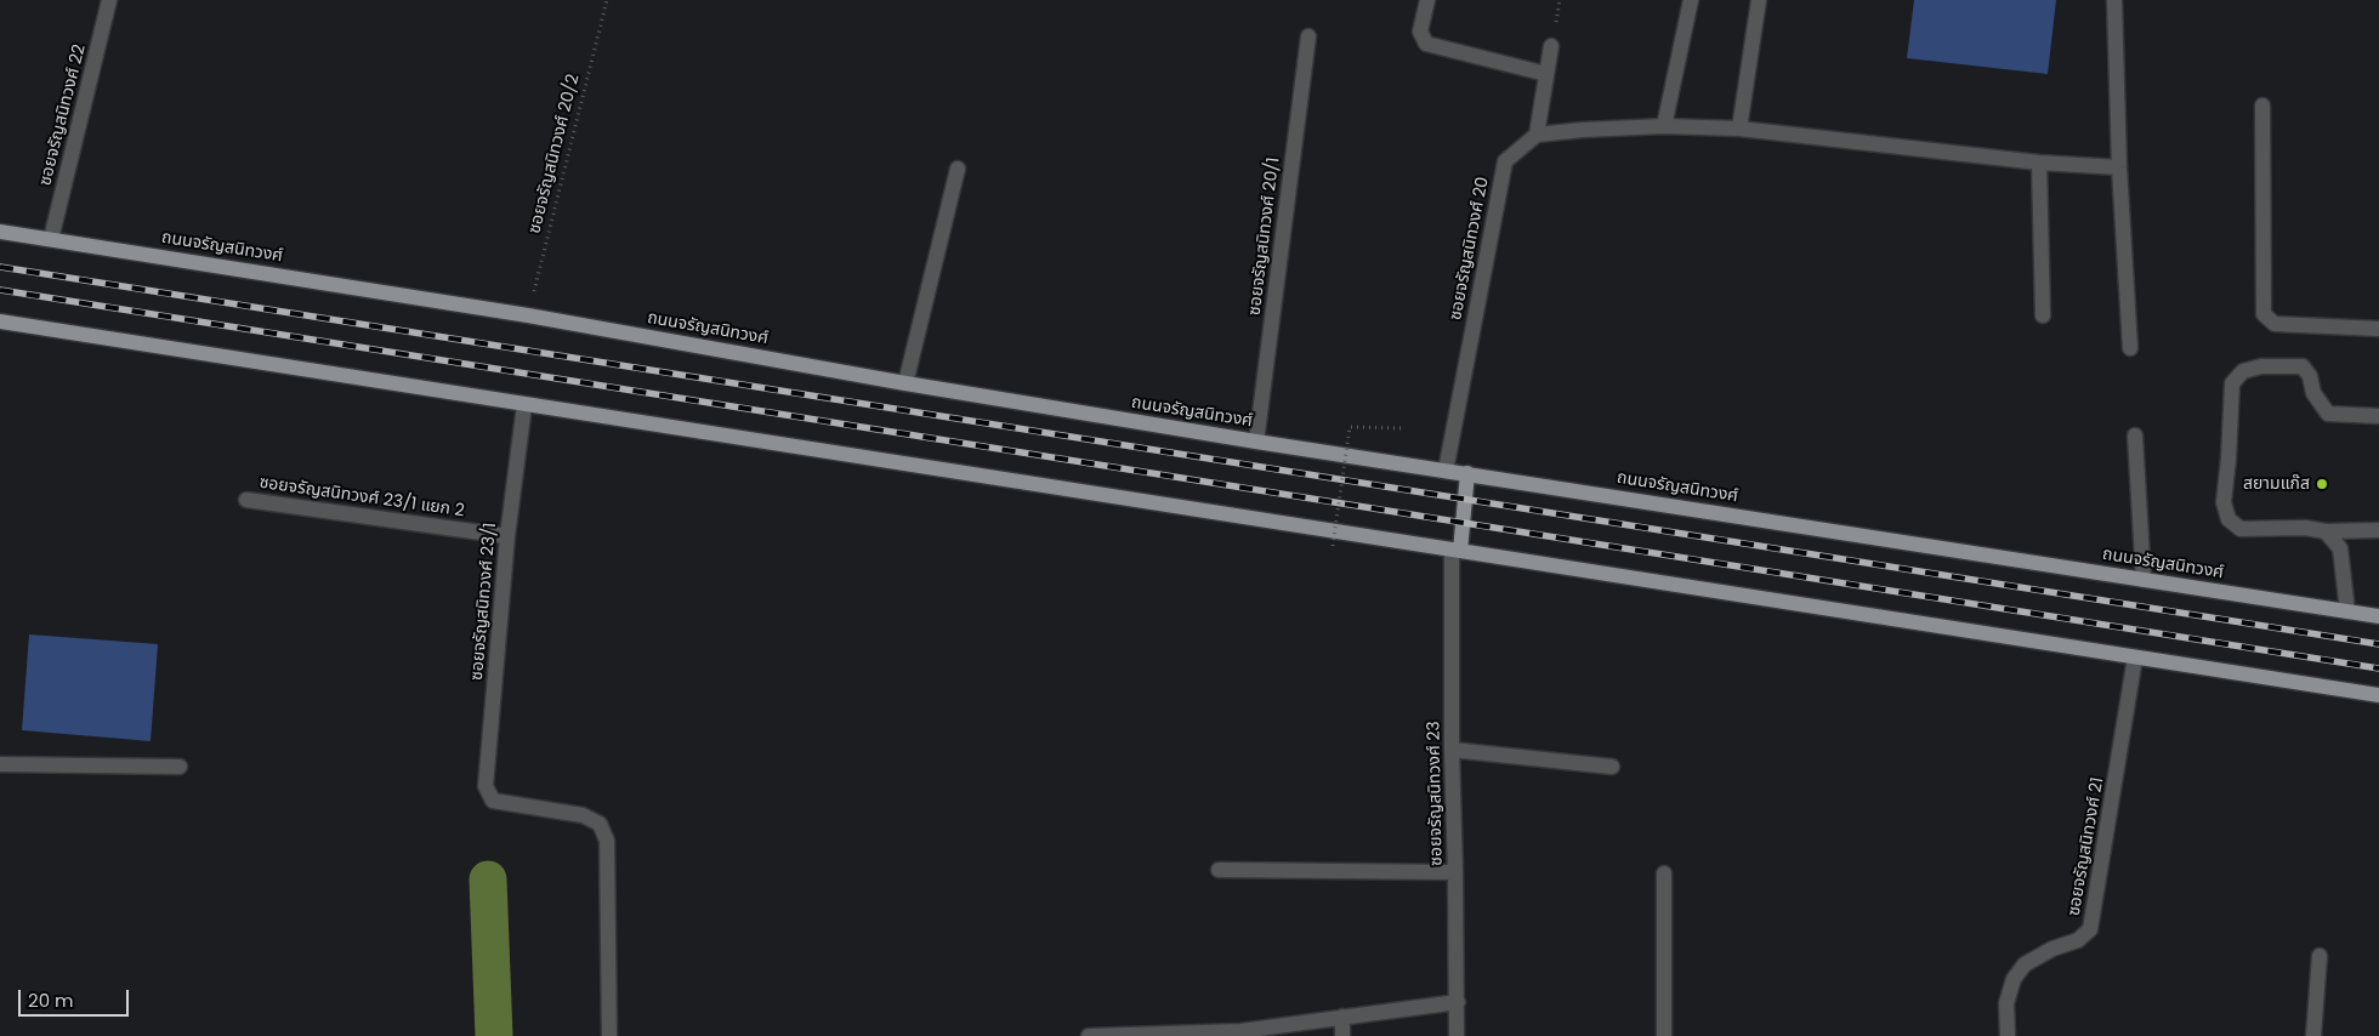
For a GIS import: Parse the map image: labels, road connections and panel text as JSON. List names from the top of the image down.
{
  "streets": {
    "main road": ["ถนนจรัญสนิทวงศ์"],
    "street": [
      "ซอยจรัญสนิทวงศ์ 22",
      "ซอยจรัญสนิทวงศ์ 20/1",
      "ซอยจรัญสนิทวงศ์ 20",
      "ซอยจรัญสนิทวงศ์ 23/1 แยก 2",
      "ซอยจรัญสนิทวงศ์ 23/1",
      "ซอยจรัญสนิทวงศ์ 23",
      "ซอยจรัญสนิทวงศ์ 21"
    ],
    "path": ["ซอยจรัญสนิทวงศ์ 20/2"]
  },
  "crossings": [
    ["ซอยจรัญสนิทวงศ์ 22", "ถนนจรัญสนิทวงศ์"],
    ["ซอยจรัญสนิทวงศ์ 20/2", "ถนนจรัญสนิทวงศ์"],
    ["ซอยจรัญสนิทวงศ์ 20/1", "ถนนจรัญสนิทวงศ์"],
    ["ถนนจรัญสนิทวงศ์", "ซอยจรัญสนิทวงศ์ 20"],
    ["ซอยจรัญสนิทวงศ์ 23/1 แยก 2", "ซอยจรัญสนิทวงศ์ 23/1"]
  ],
  "places": ["สยามแก๊ส"],
  "scale_bar": "20 m"
}
